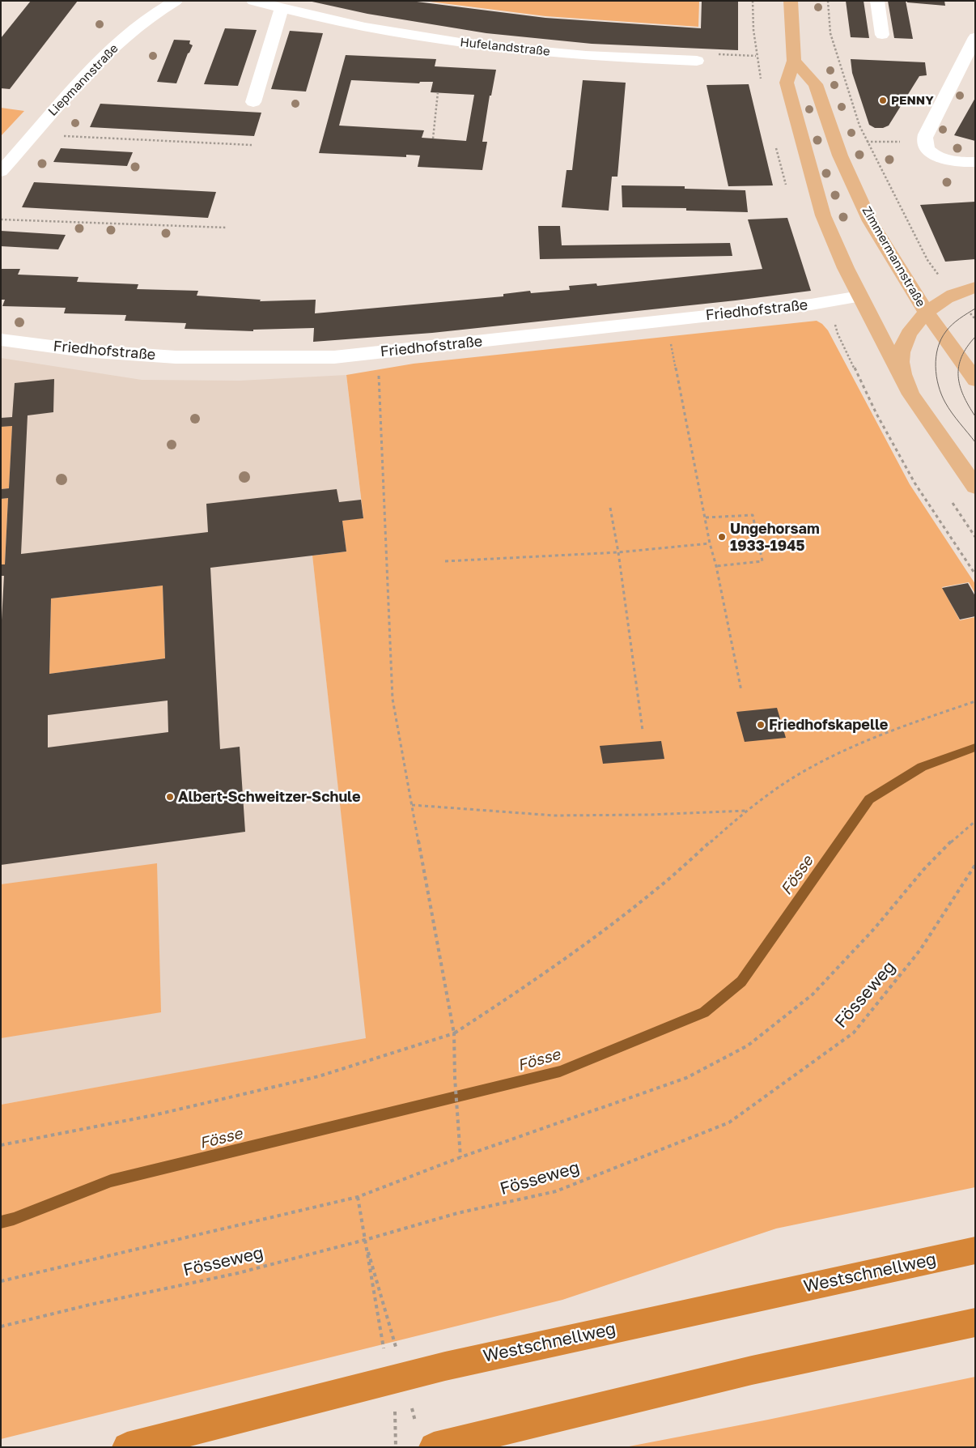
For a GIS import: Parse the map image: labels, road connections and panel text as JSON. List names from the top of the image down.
{
  "streets": {
    "highway": ["Westschnellweg"],
    "main road": ["Zimmermannstraße"],
    "street": ["Hufelandstraße", "Liepmannstraße", "Friedhofstraße"],
    "path": ["Fösseweg"]
  },
  "water": ["Fösse"],
  "places": [
    "PENNY",
    "Ungehorsam 1933-1945",
    "Friedhofskapelle",
    "Albert-Schweitzer-Schule"
  ]
}
